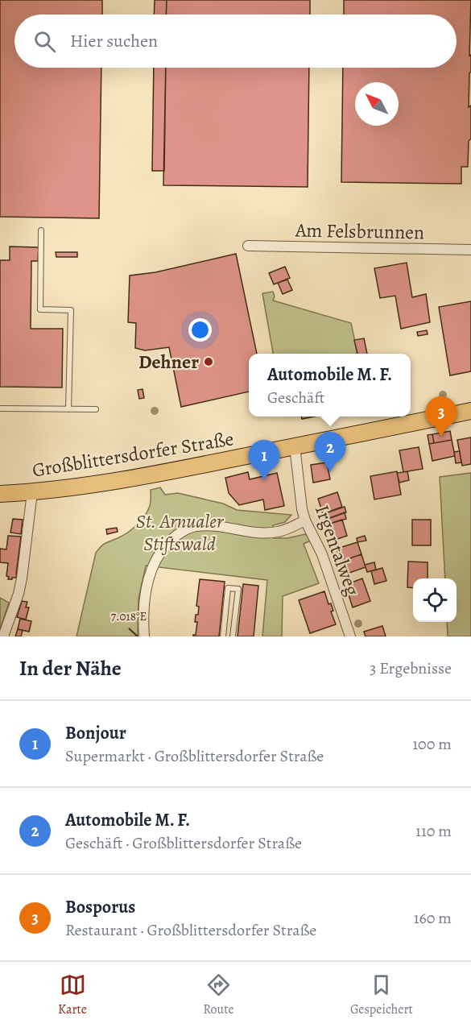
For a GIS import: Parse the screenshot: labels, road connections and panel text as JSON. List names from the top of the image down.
{
  "streets": {
    "main road": ["Großblittersdorfer Straße"],
    "street": ["Am Felsbrunnen", "Irgentalweg"]
  },
  "crossings": [
    ["Großblittersdorfer Straße", "Irgentalweg"]
  ],
  "parks": ["St. Arnualer Stiftswald"],
  "places": ["Dehner"],
  "north": "top left",
  "page": {
    "search": "Hier suchen",
    "popup": ["Automobile M. F.", "Geschäft"],
    "pins": ["3", "2", "1"],
    "heading": ["In der Nähe", "3 Ergebnisse"],
    "list": [
      {
        "mark": "1",
        "name": "Bonjour",
        "note": "Supermarkt · Großblittersdorfer Straße",
        "value": "100 m"
      },
      {
        "mark": "2",
        "name": "Automobile M. F.",
        "note": "Geschäft · Großblittersdorfer Straße",
        "value": "110 m"
      },
      {
        "mark": "3",
        "name": "Bosporus",
        "note": "Restaurant · Großblittersdorfer Straße",
        "value": "160 m"
      }
    ],
    "nav": ["Karte", "Route", "Gespeichert"]
  },
  "coordinates": ["7.018°E"]
}
